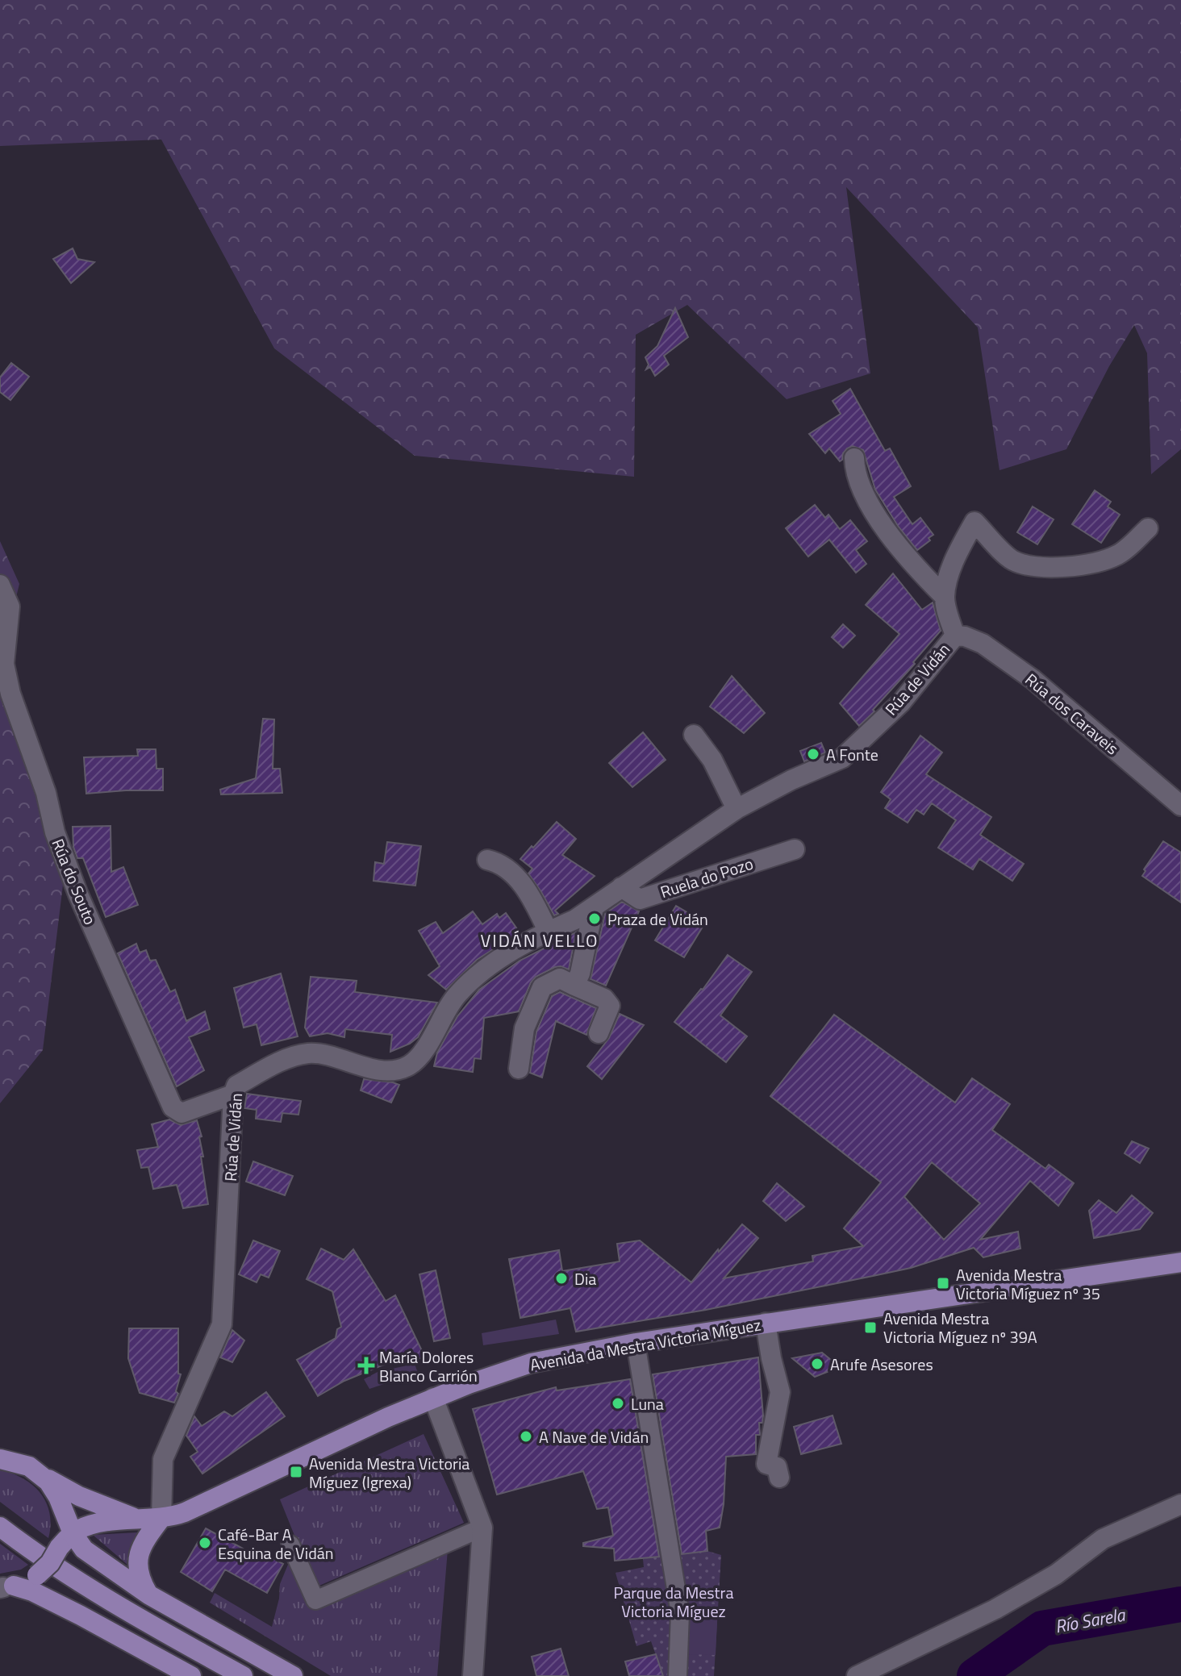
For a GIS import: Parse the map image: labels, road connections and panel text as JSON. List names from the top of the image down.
{
  "streets": {
    "main road": ["Avenida da Mestra Victoria Míguez"],
    "street": [
      "Rúa de Vidán",
      "Rúa dos Caraveis",
      "Ruela do Pozo",
      "Rúa do Souto"
    ]
  },
  "crossings": [
    ["Rúa de Vidán", "Rúa dos Caraveis"],
    ["Rúa de Vidán", "Ruela do Pozo"],
    ["Rúa de Vidán", "Rúa do Souto"],
    ["Rúa de Vidán", "Avenida da Mestra Victoria Míguez"]
  ],
  "districts": ["VIDÁN VELLO"],
  "water": ["Río Sarela"],
  "parks": ["Parque da Mestra Victoria Míguez"],
  "places": {
    "other": [
      "A Fonte",
      "Praza de Vidán",
      "Dia",
      "Arufe Asesores",
      "Luna",
      "A Nave de Vidán",
      "Café-Bar A Esquina de Vidán"
    ],
    "transit": ["Avenida Mestra Victoria Míguez nº 35", "Avenida Mestra Victoria Míguez nº 39A", "Avenida Mestra Victoria Míguez (Igrexa)"],
    "health": ["María Dolores Blanco Carrión"]
  }
}
